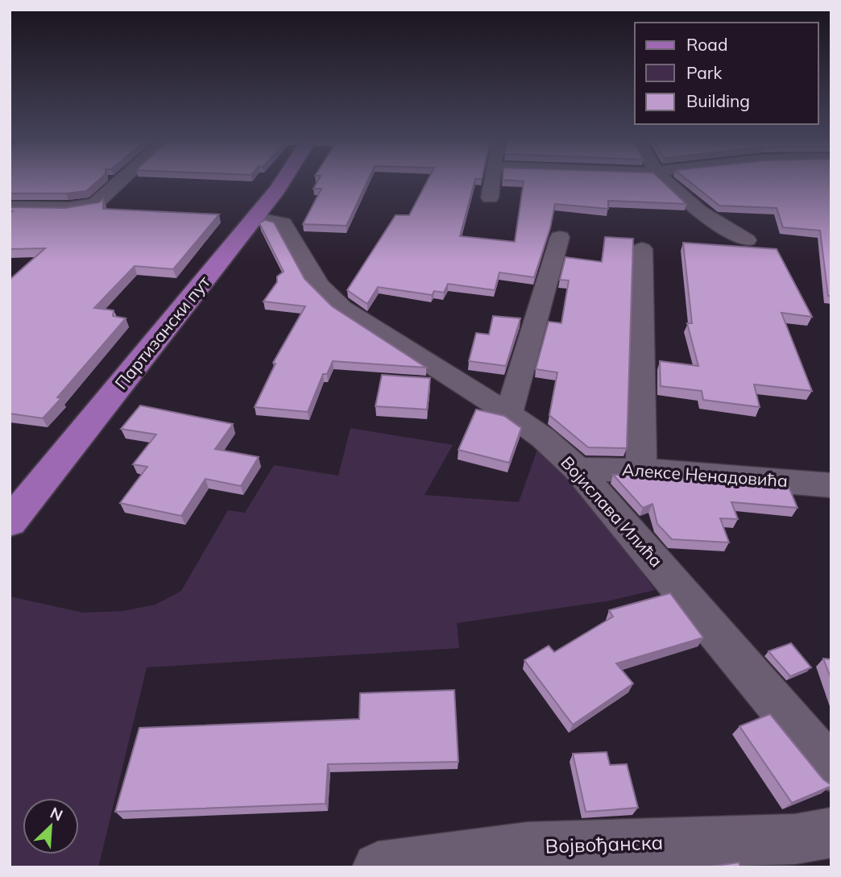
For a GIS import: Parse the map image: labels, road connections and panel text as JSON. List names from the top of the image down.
{
  "streets": {
    "main road": ["Партизански пут"],
    "street": ["Алексе Ненадовића", "Војислава Илића", "Војвођанска"]
  },
  "crossings": [
    ["Партизански пут", "Војислава Илића"],
    ["Алексе Ненадовића", "Војислава Илића"]
  ],
  "legend": ["Road", "Park", "Building"],
  "north": "top right"
}
